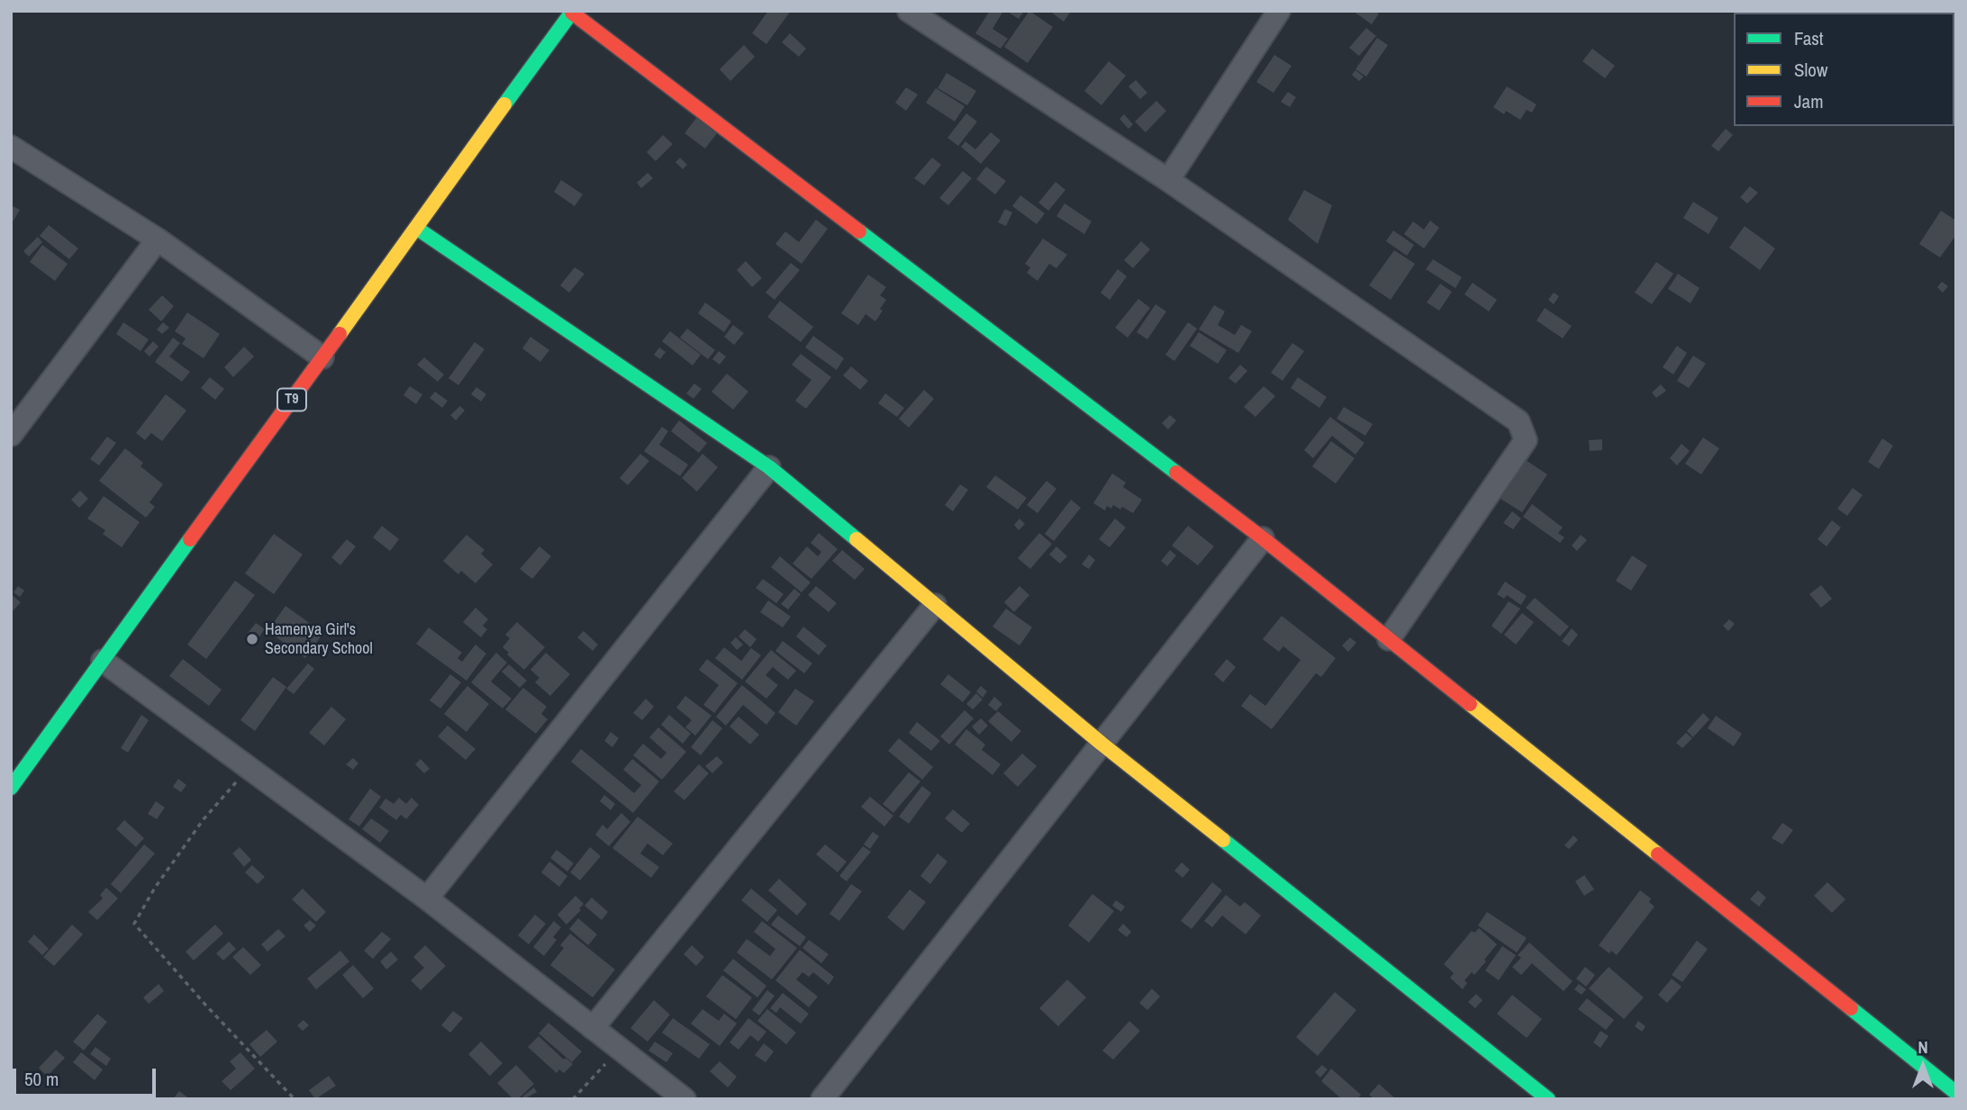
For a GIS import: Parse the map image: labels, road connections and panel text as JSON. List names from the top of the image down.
{
  "streets": {
    "main road": ["T9"]
  },
  "places": ["Hamenya Girl's Secondary School"],
  "legend": ["Fast", "Slow", "Jam"],
  "scale_bar": "50 m",
  "north": "top"
}
